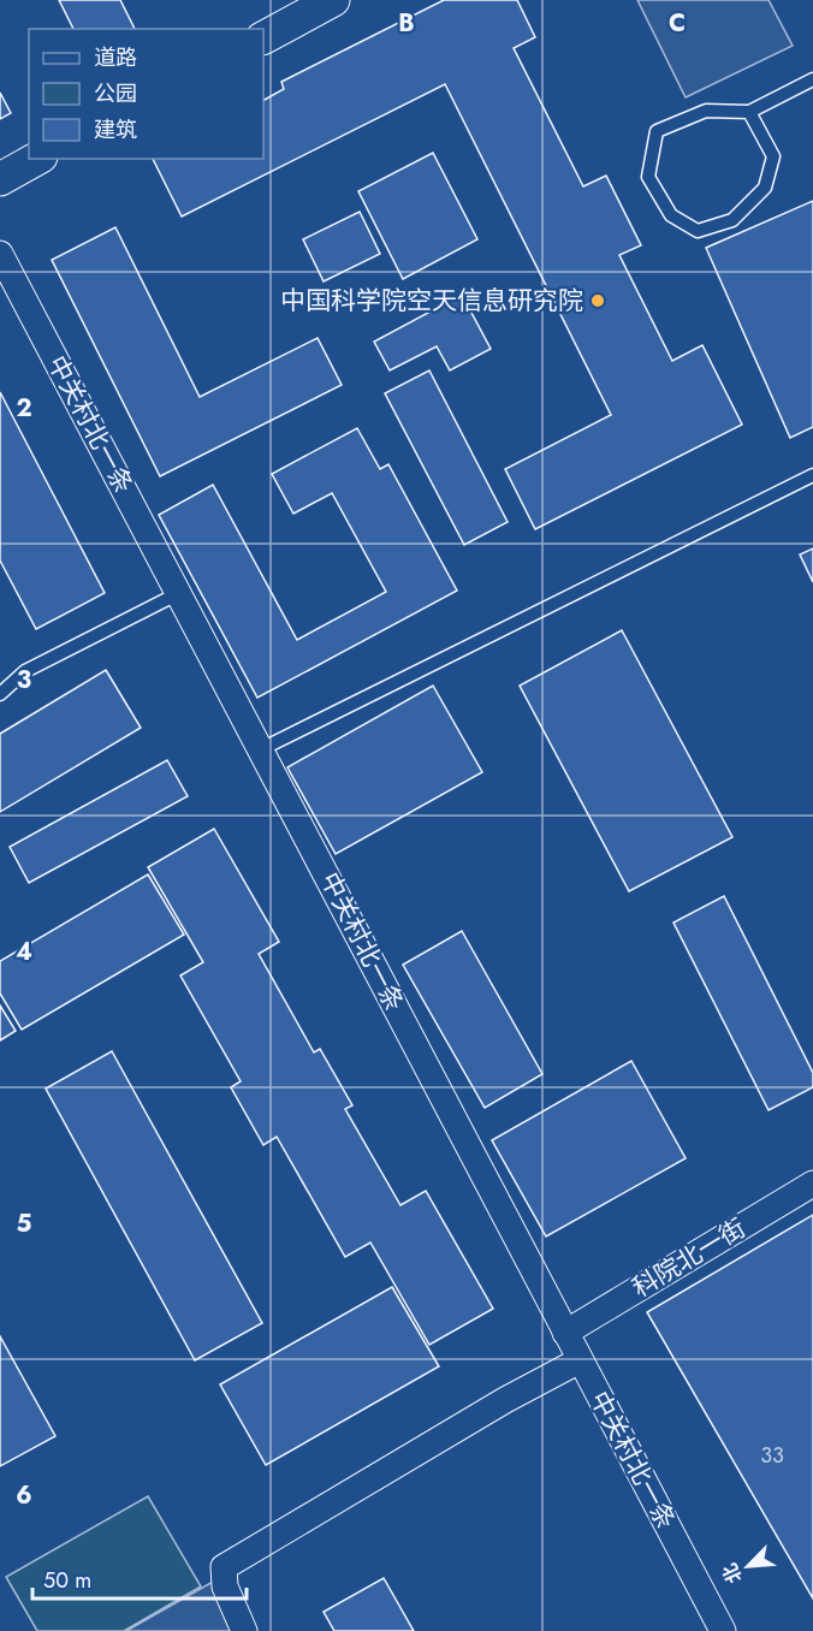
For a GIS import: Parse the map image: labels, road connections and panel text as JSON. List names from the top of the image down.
{
  "streets": {
    "street": ["中关村北一条", "科院北一街"]
  },
  "crossings": [
    ["中关村北一条", "科院北一街"]
  ],
  "places": ["中国科学院空天信息研究院"],
  "house_numbers": ["33"],
  "legend": ["道路", "公园", "建筑"],
  "scale_bar": "50 m",
  "north": "bottom left",
  "grid": {
    "columns": ["B", "C"],
    "rows": [
      "2",
      "3",
      "4",
      "5",
      "6"
    ]
  }
}
